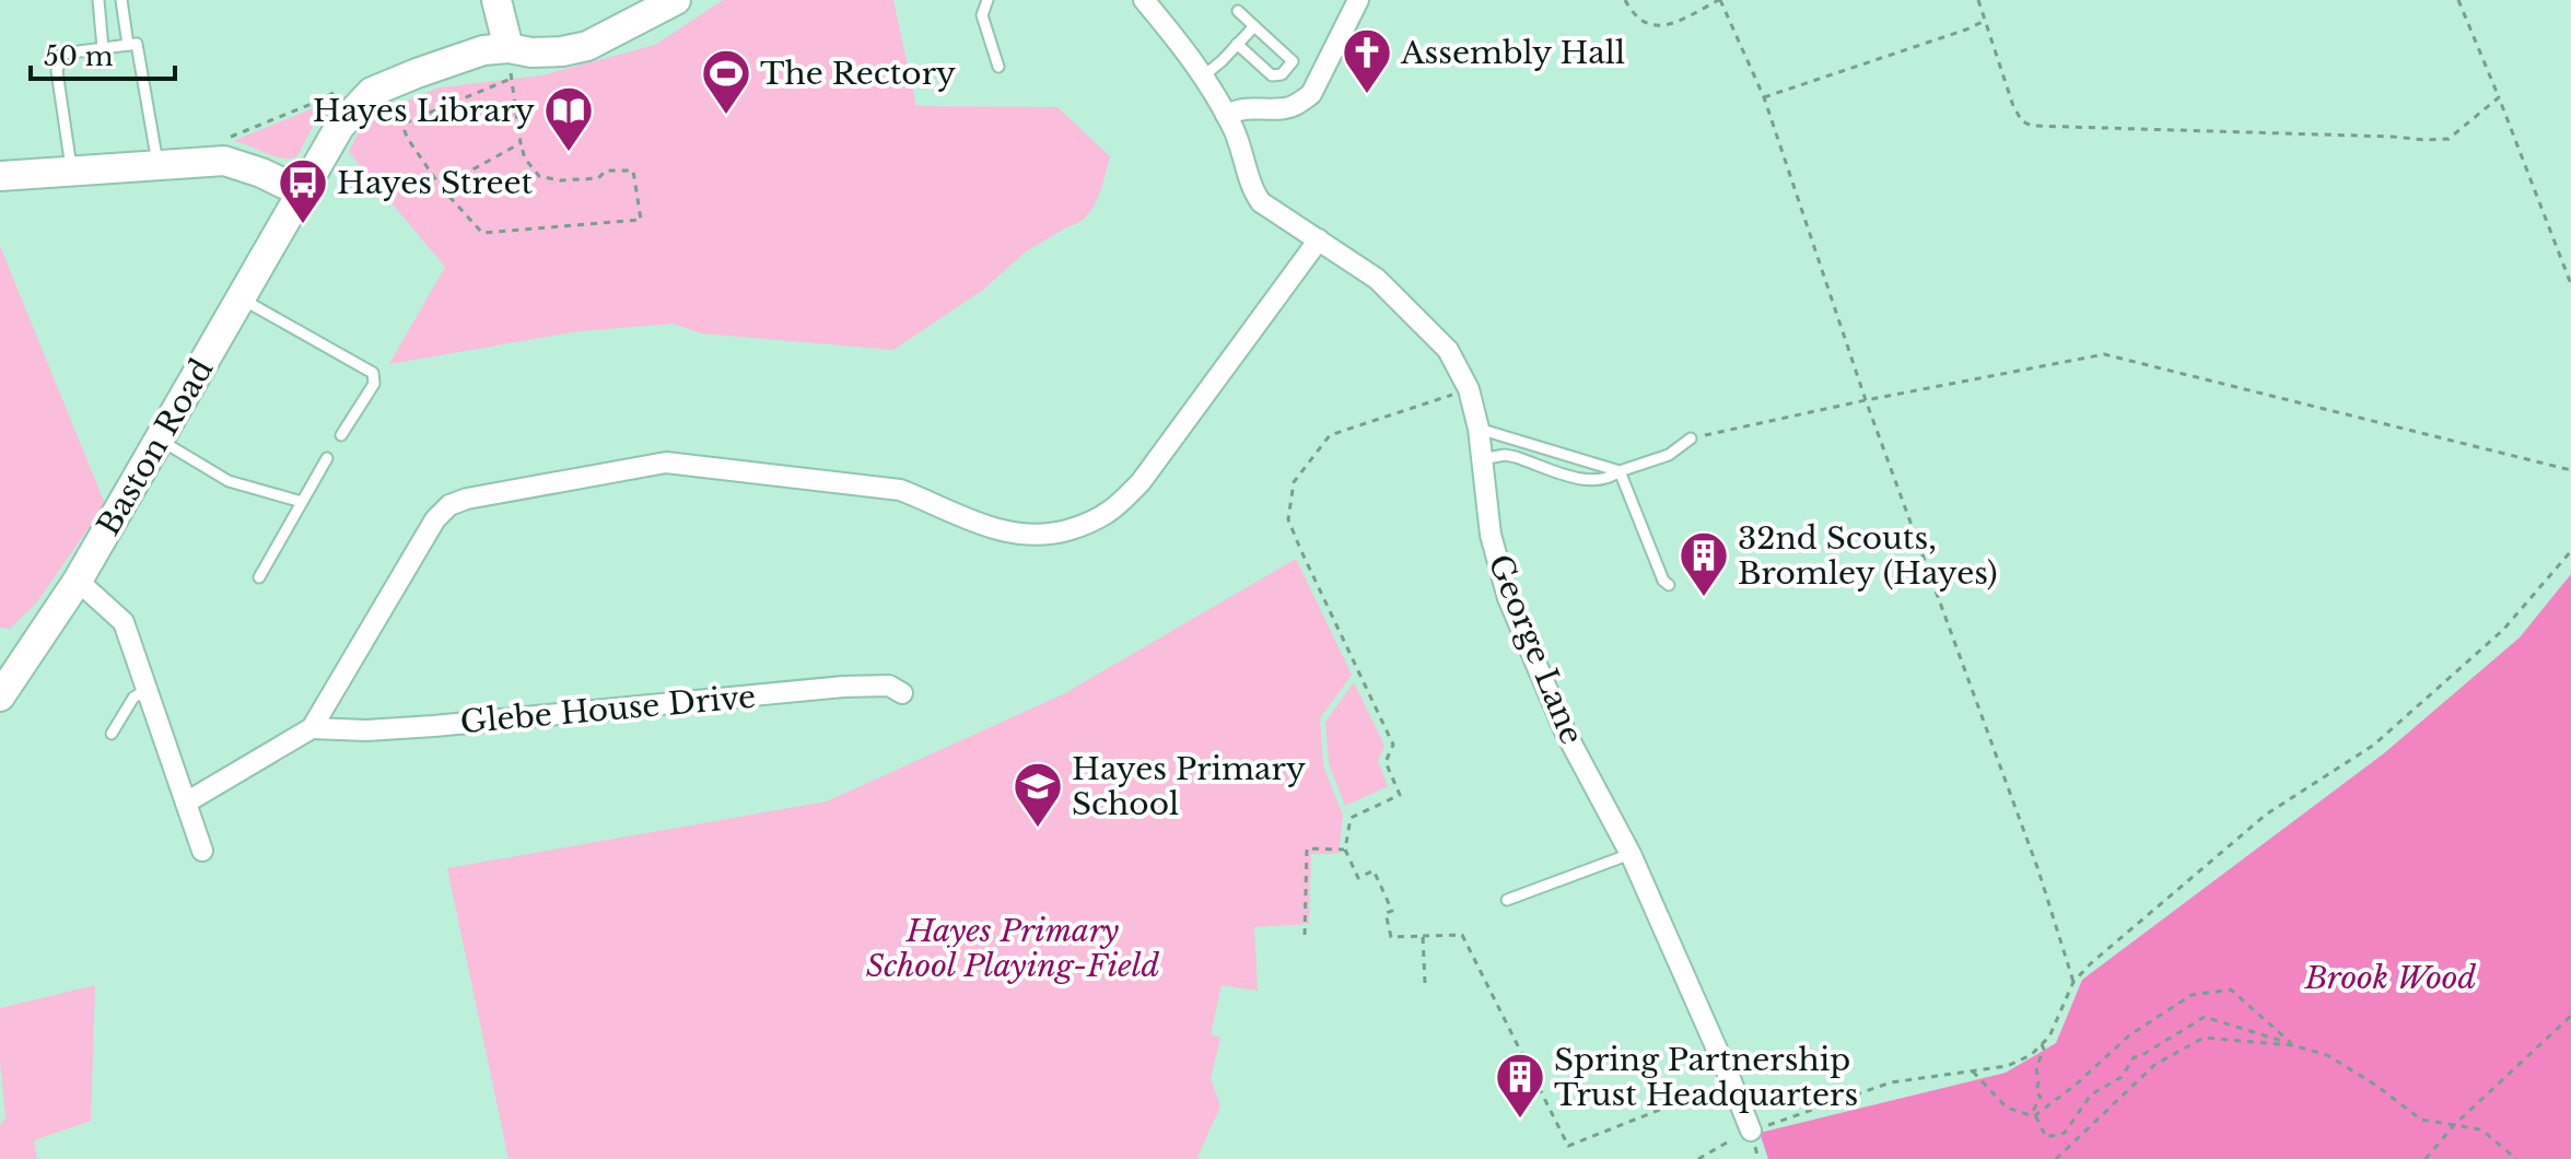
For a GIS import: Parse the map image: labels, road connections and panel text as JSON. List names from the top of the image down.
{
  "streets": {
    "main road": ["Baston Road"],
    "street": ["George Lane", "Glebe House Drive"]
  },
  "parks": ["Hayes Primary School Playing-Field", "Brook Wood"],
  "places": {
    "church": ["Assembly Hall"],
    "sports": ["The Rectory"],
    "library": ["Hayes Library"],
    "bus stop": ["Hayes Street"],
    "building": ["32nd Scouts, Bromley (Hayes)", "Spring Partnership Trust Headquarters"],
    "school or university": ["Hayes Primary School"]
  },
  "scale_bar": "50 m"
}
